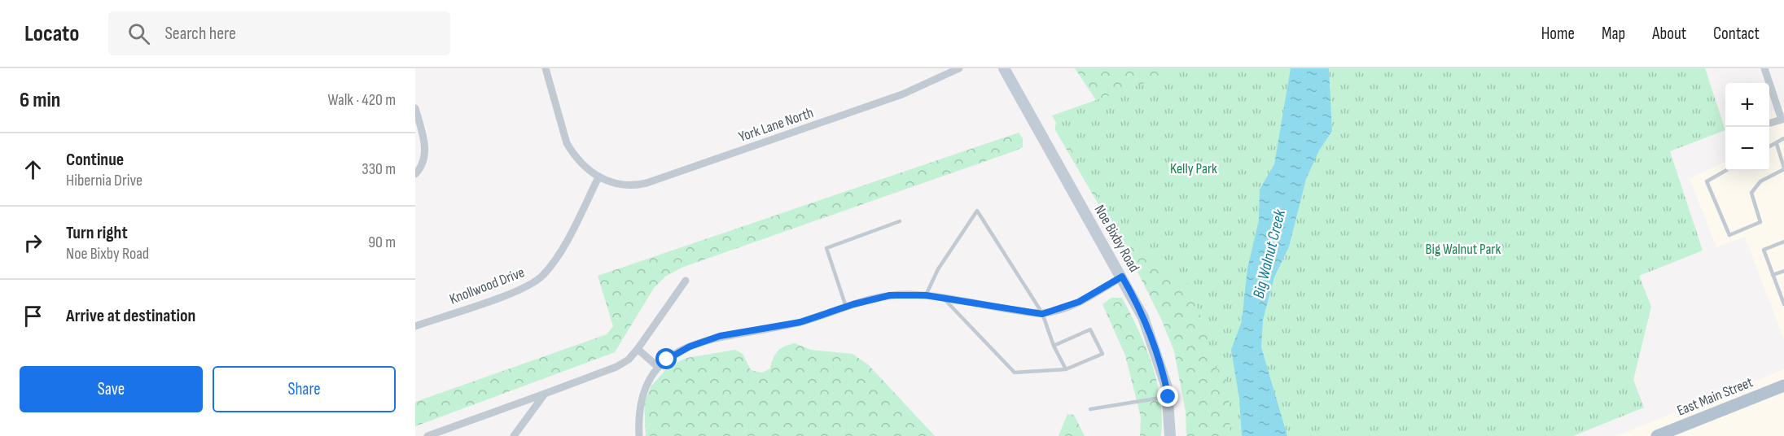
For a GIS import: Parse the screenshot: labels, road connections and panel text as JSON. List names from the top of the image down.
{
  "streets": {
    "main road": ["East Main Street"],
    "street": ["York Lane North", "Noe Bixby Road", "Knollwood Drive"]
  },
  "crossings": [
    ["York Lane North", "Knollwood Drive"]
  ],
  "water": ["Big Walnut Creek"],
  "parks": ["Kelly Park", "Big Walnut Park"],
  "page": {
    "header": "Locato",
    "search": "Search here",
    "nav": [
      "Home",
      "Map",
      "About",
      "Contact"
    ],
    "heading": ["6 min", "Walk · 420 m"],
    "map_buttons": ["+", "−"],
    "list": [
      ["Continue", "Hibernia Drive", "330 m"],
      ["Turn right", "Noe Bixby Road", "90 m"],
      "Arrive at destination"
    ],
    "buttons": ["Save", "Share"]
  }
}
